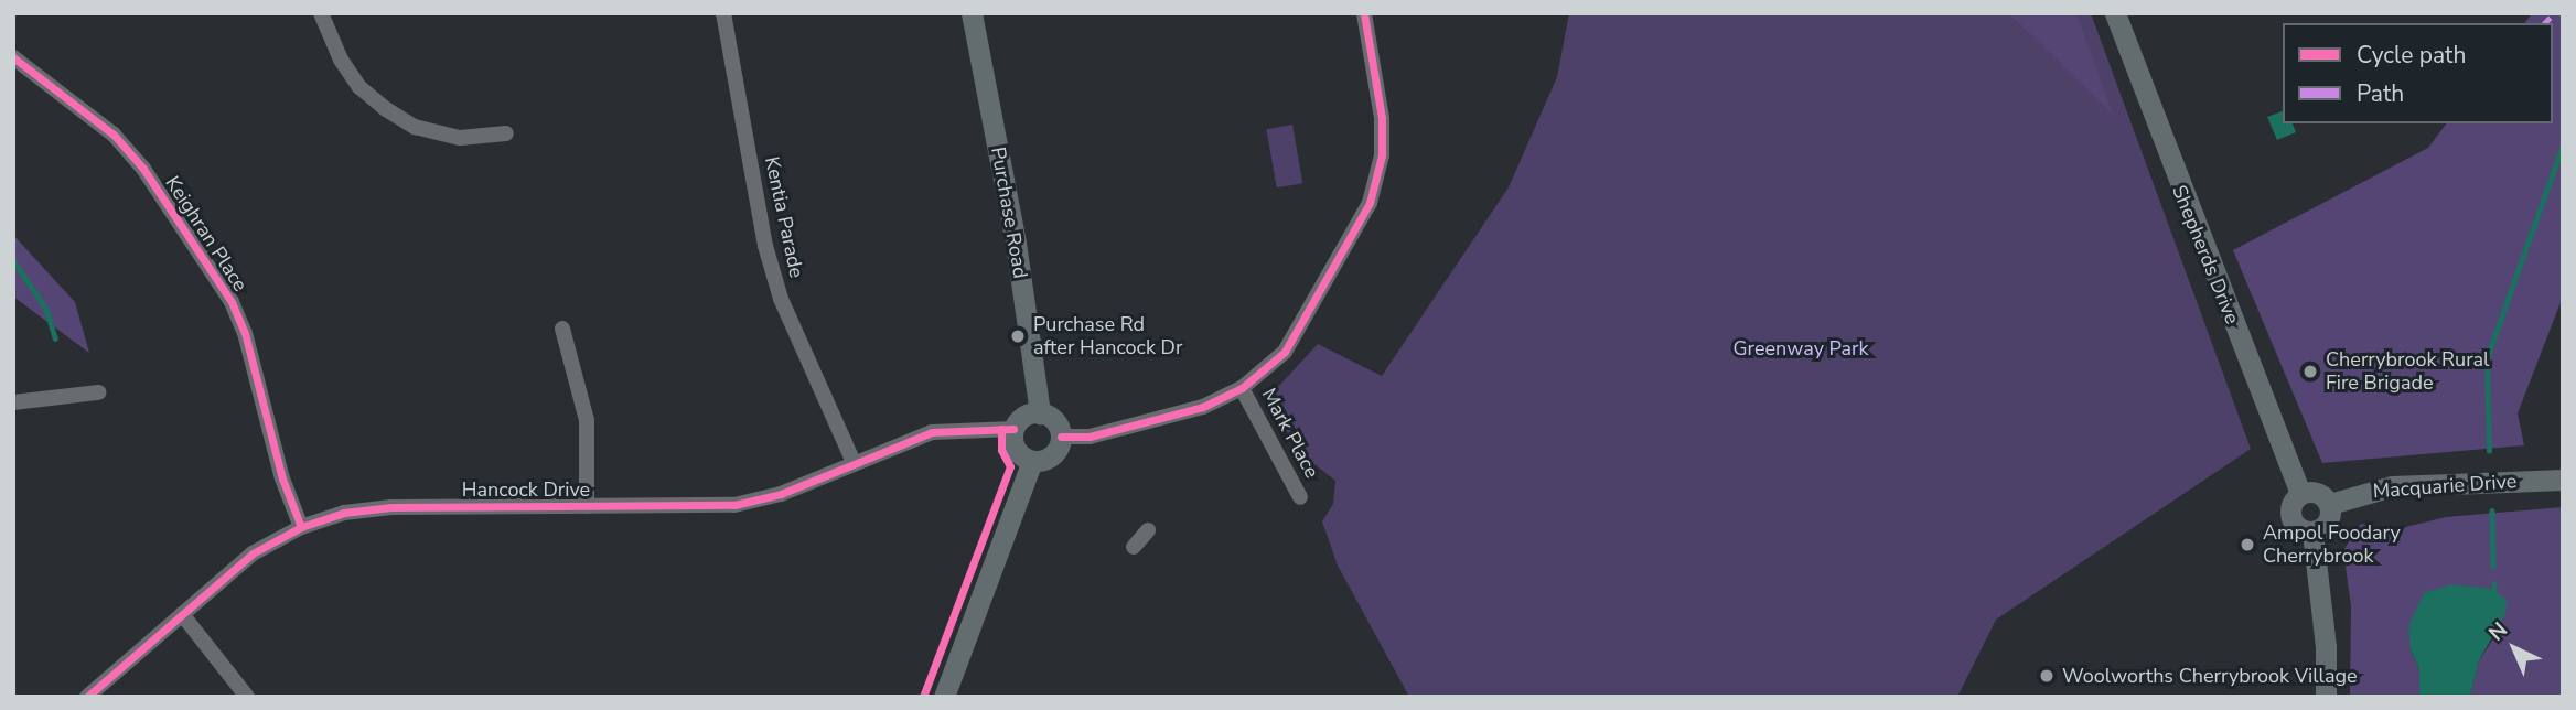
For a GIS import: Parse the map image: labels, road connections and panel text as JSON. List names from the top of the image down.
{
  "streets": {
    "main road": ["Purchase Road", "Shepherds Drive", "Macquarie Drive"],
    "street": [
      "Kentia Parade",
      "Keighran Place",
      "Mark Place",
      "Hancock Drive"
    ]
  },
  "crossings": [
    ["Purchase Road", "Hancock Drive"],
    ["Kentia Parade", "Hancock Drive"],
    ["Keighran Place", "Hancock Drive"],
    ["Shepherds Drive", "Macquarie Drive"]
  ],
  "parks": ["Greenway Park"],
  "places": [
    "Purchase Rd after Hancock Dr",
    "Cherrybrook Rural Fire Brigade",
    "Ampol Foodary Cherrybrook",
    "Woolworths Cherrybrook Village"
  ],
  "legend": ["Cycle path", "Path"],
  "north": "top left"
}
